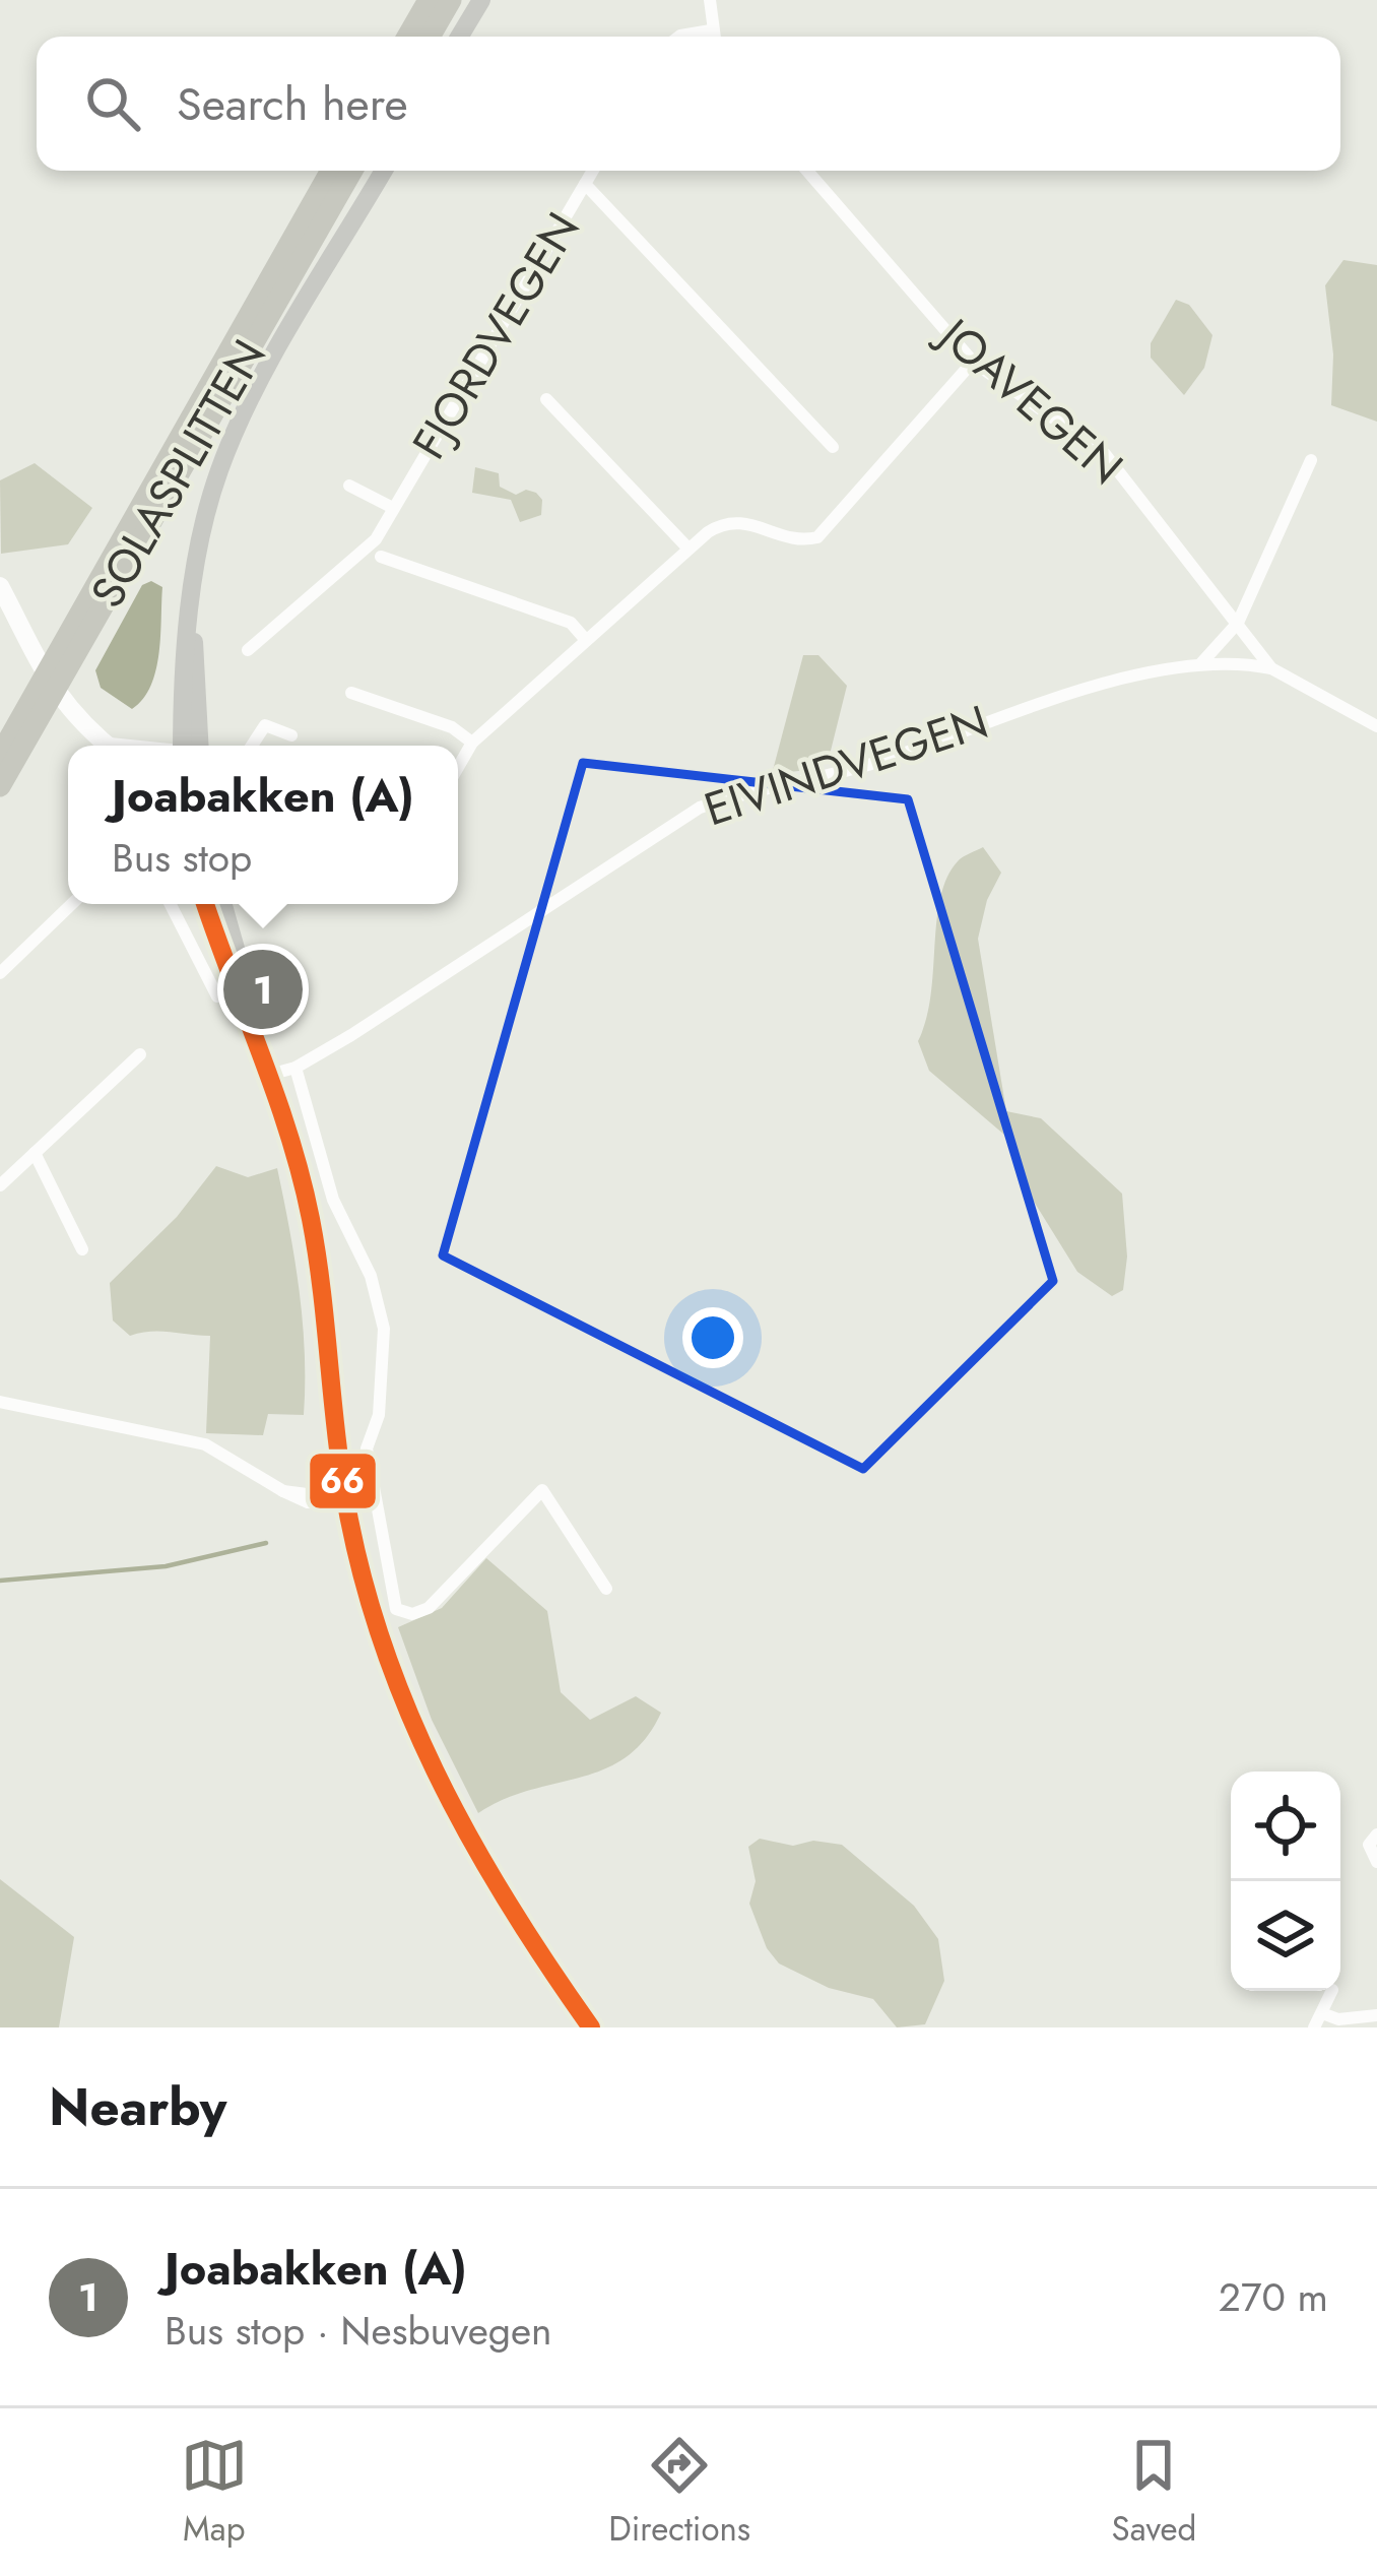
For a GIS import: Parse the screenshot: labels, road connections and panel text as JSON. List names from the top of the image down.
{
  "streets": {
    "highway": ["SOLASPLITTEN"],
    "street": ["FJORDVEGEN", "JOAVEGEN", "EIVINDVEGEN"]
  },
  "crossings": [
    ["JOAVEGEN", "EIVINDVEGEN"]
  ],
  "lines": ["transit line 66"],
  "page": {
    "search": "Search here",
    "popup": ["Joabakken (A)", "Bus stop"],
    "pins": "1",
    "heading": "Nearby",
    "list": [
      {
        "mark": "1",
        "name": "Joabakken (A)",
        "note": "Bus stop · Nesbuvegen",
        "value": "270 m"
      }
    ],
    "nav": ["Map", "Directions", "Saved"]
  }
}
